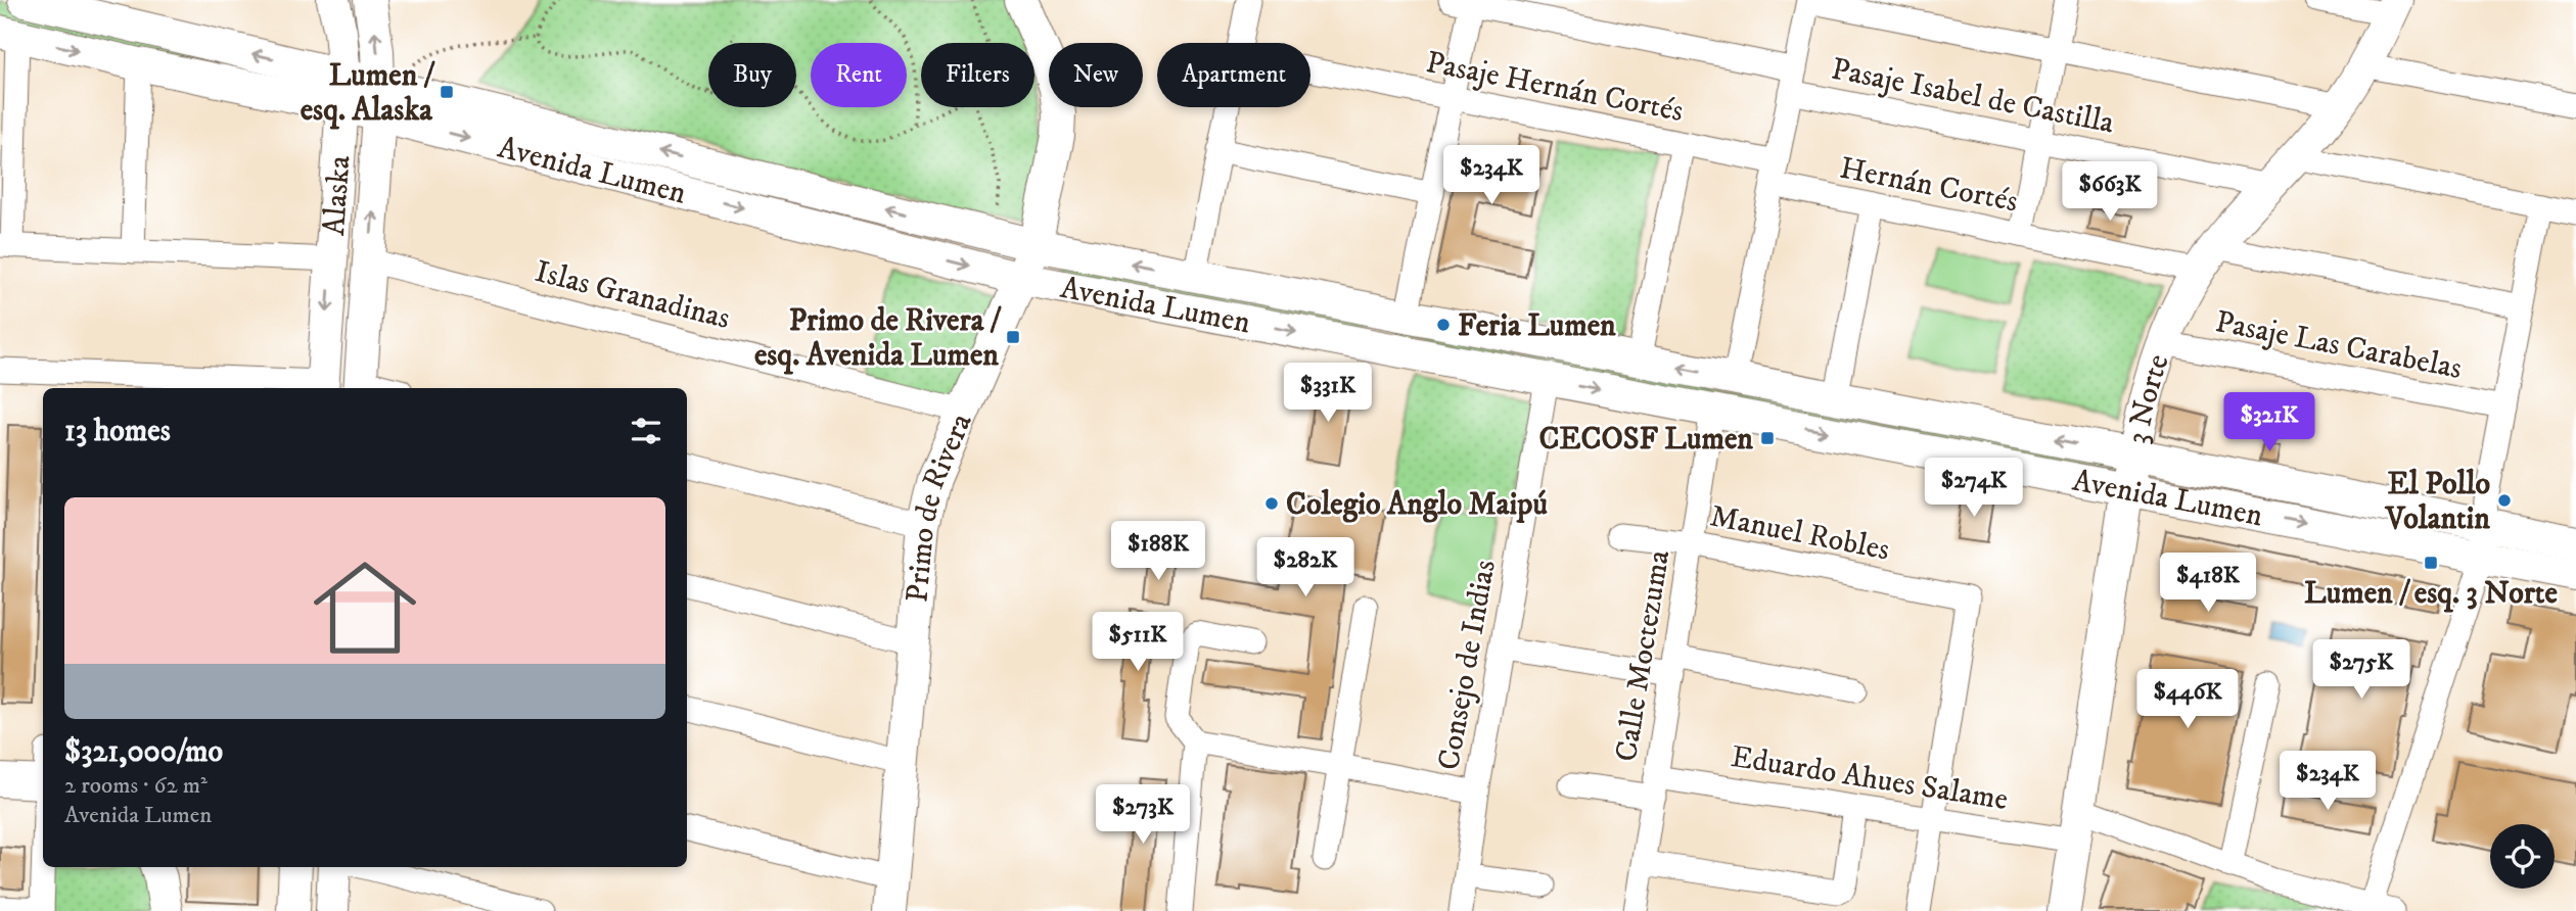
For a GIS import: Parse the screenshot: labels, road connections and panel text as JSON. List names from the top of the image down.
{
  "streets": {
    "street": [
      "Pasaje Hernán Cortés",
      "Pasaje Isabel de Castilla",
      "Avenida Lumen",
      "Hernán Cortés",
      "Alaska",
      "Islas Granadinas",
      "Pasaje Las Carabelas",
      "3 Norte",
      "Primo de Rivera",
      "Manuel Robles",
      "Calle Moctezuma",
      "Consejo de Indias",
      "Eduardo Ahues Salame"
    ]
  },
  "crossings": [
    ["Pasaje Hernán Cortés", "Hernán Cortés"],
    ["Pasaje Isabel de Castilla", "3 Norte"],
    ["Avenida Lumen", "Alaska"],
    ["Avenida Lumen", "3 Norte"],
    ["Avenida Lumen", "Primo de Rivera"],
    ["Avenida Lumen", "Calle Moctezuma"],
    ["Avenida Lumen", "Consejo de Indias"],
    ["Hernán Cortés", "3 Norte"],
    ["Alaska", "Islas Granadinas"],
    ["Islas Granadinas", "Primo de Rivera"],
    ["Pasaje Las Carabelas", "3 Norte"],
    ["3 Norte", "Eduardo Ahues Salame"],
    ["Manuel Robles", "Calle Moctezuma"],
    ["Manuel Robles", "Eduardo Ahues Salame"],
    ["Calle Moctezuma", "Eduardo Ahues Salame"]
  ],
  "places": {
    "transit": [
      "Lumen / esq. Alaska",
      "Primo de Rivera / esq. Avenida Lumen",
      "CECOSF Lumen",
      "Lumen / esq. 3 Norte"
    ],
    "other": ["Feria Lumen", "El Pollo Volantin", "Colegio Anglo Maipú"]
  },
  "page": {
    "chip": [
      "Buy",
      "Rent",
      "Filters",
      "New",
      "Apartment"
    ],
    "price": [
      "$234K",
      "$663K",
      "$331K",
      "$321K",
      "$274K",
      "$188K",
      "$282K",
      "$418K",
      "$511K",
      "$275K",
      "$446K",
      "$234K",
      "$273K"
    ],
    "heading": "13 homes",
    "list": [
      {
        "name": "$321,000/mo",
        "note": "2 rooms · 62 m² · Avenida Lumen"
      }
    ]
  }
}
